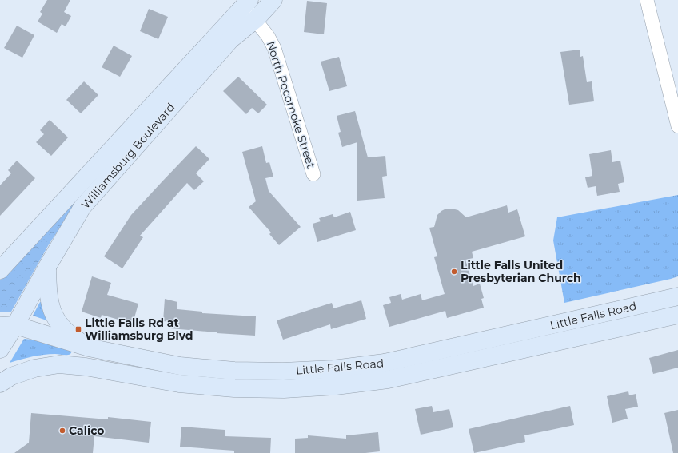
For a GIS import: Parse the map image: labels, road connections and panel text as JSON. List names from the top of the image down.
{
  "streets": {
    "street": ["North Pocomoke Street", "Williamsburg Boulevard", "Little Falls Road"]
  },
  "crossings": [
    ["North Pocomoke Street", "Williamsburg Boulevard"],
    ["Williamsburg Boulevard", "Little Falls Road"]
  ],
  "places": {
    "other": ["Little Falls United Presbyterian Church", "Calico"],
    "transit": ["Little Falls Rd at Williamsburg Blvd"]
  }
}
